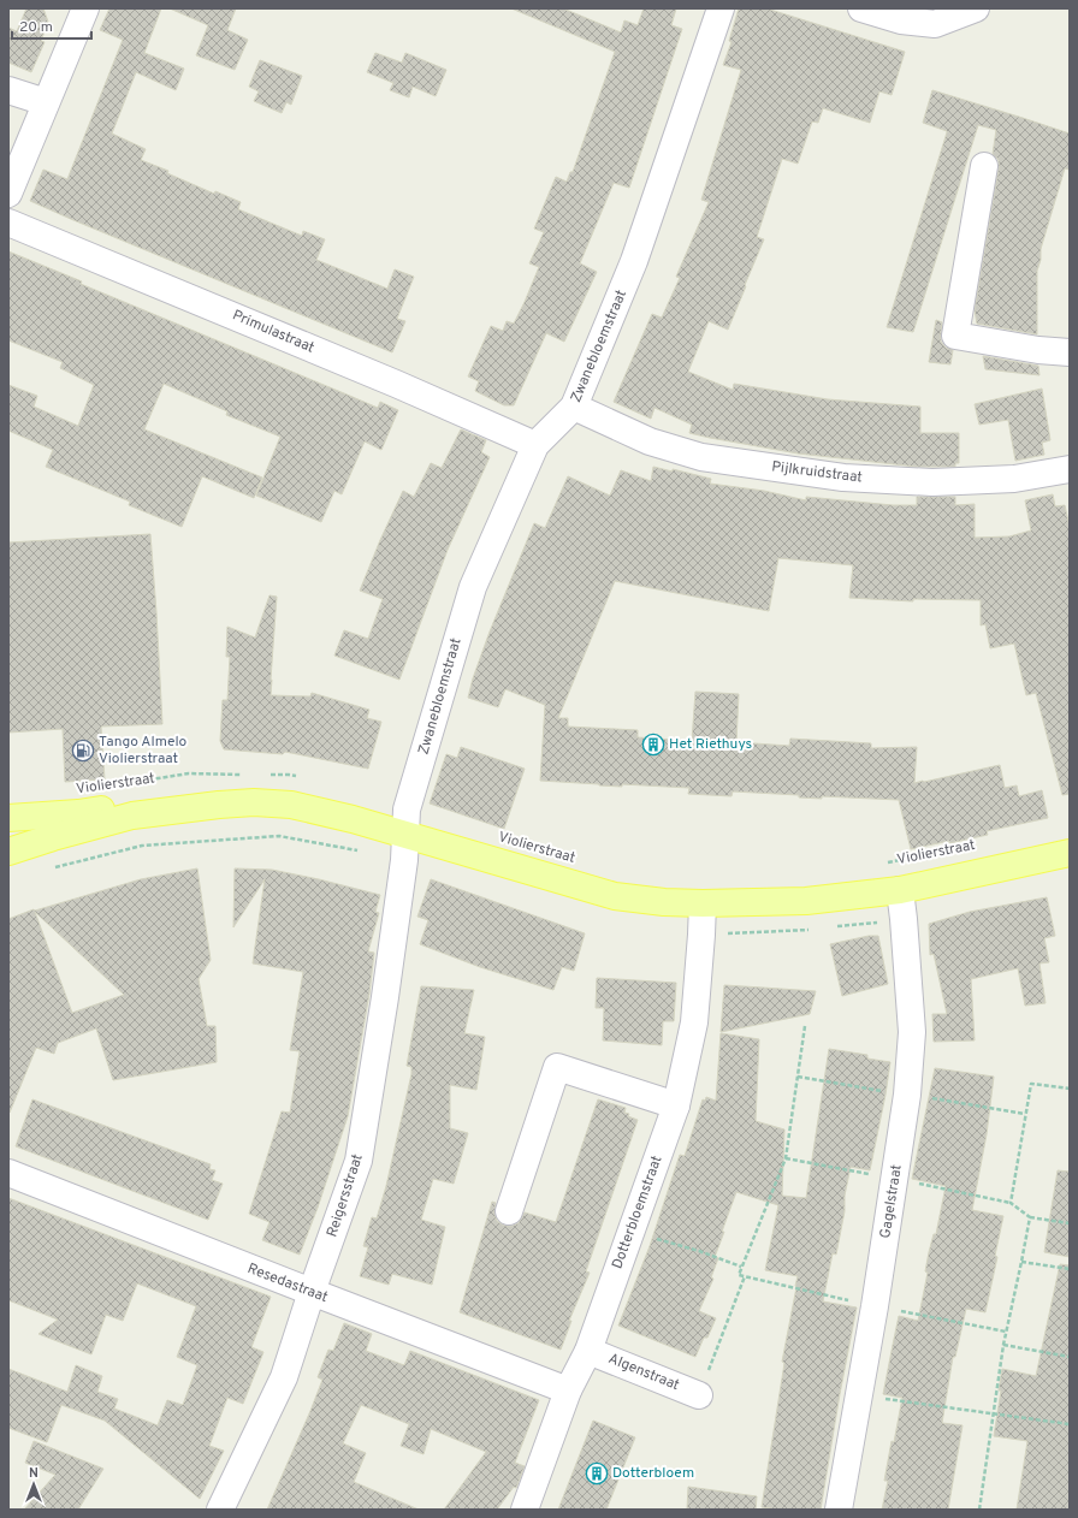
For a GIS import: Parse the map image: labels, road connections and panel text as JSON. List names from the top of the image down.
{
  "streets": {
    "main road": ["Violierstraat"],
    "street": [
      "Primulastraat",
      "Zwanebloemstraat",
      "Pijlkruidstraat",
      "Reigersstraat",
      "Gagelstraat",
      "Dotterbloemstraat",
      "Resedastraat",
      "Algenstraat"
    ]
  },
  "crossings": [
    ["Primulastraat", "Zwanebloemstraat"],
    ["Zwanebloemstraat", "Pijlkruidstraat"],
    ["Zwanebloemstraat", "Violierstraat"],
    ["Zwanebloemstraat", "Reigersstraat"],
    ["Violierstraat", "Reigersstraat"],
    ["Violierstraat", "Gagelstraat"],
    ["Violierstraat", "Dotterbloemstraat"],
    ["Reigersstraat", "Resedastraat"],
    ["Dotterbloemstraat", "Resedastraat"],
    ["Dotterbloemstraat", "Algenstraat"]
  ],
  "places": {
    "building": ["Het Riethuys", "Dotterbloem"],
    "fuel station": ["Tango Almelo Violierstraat"]
  },
  "scale_bar": "20 m",
  "north": "top"
}
